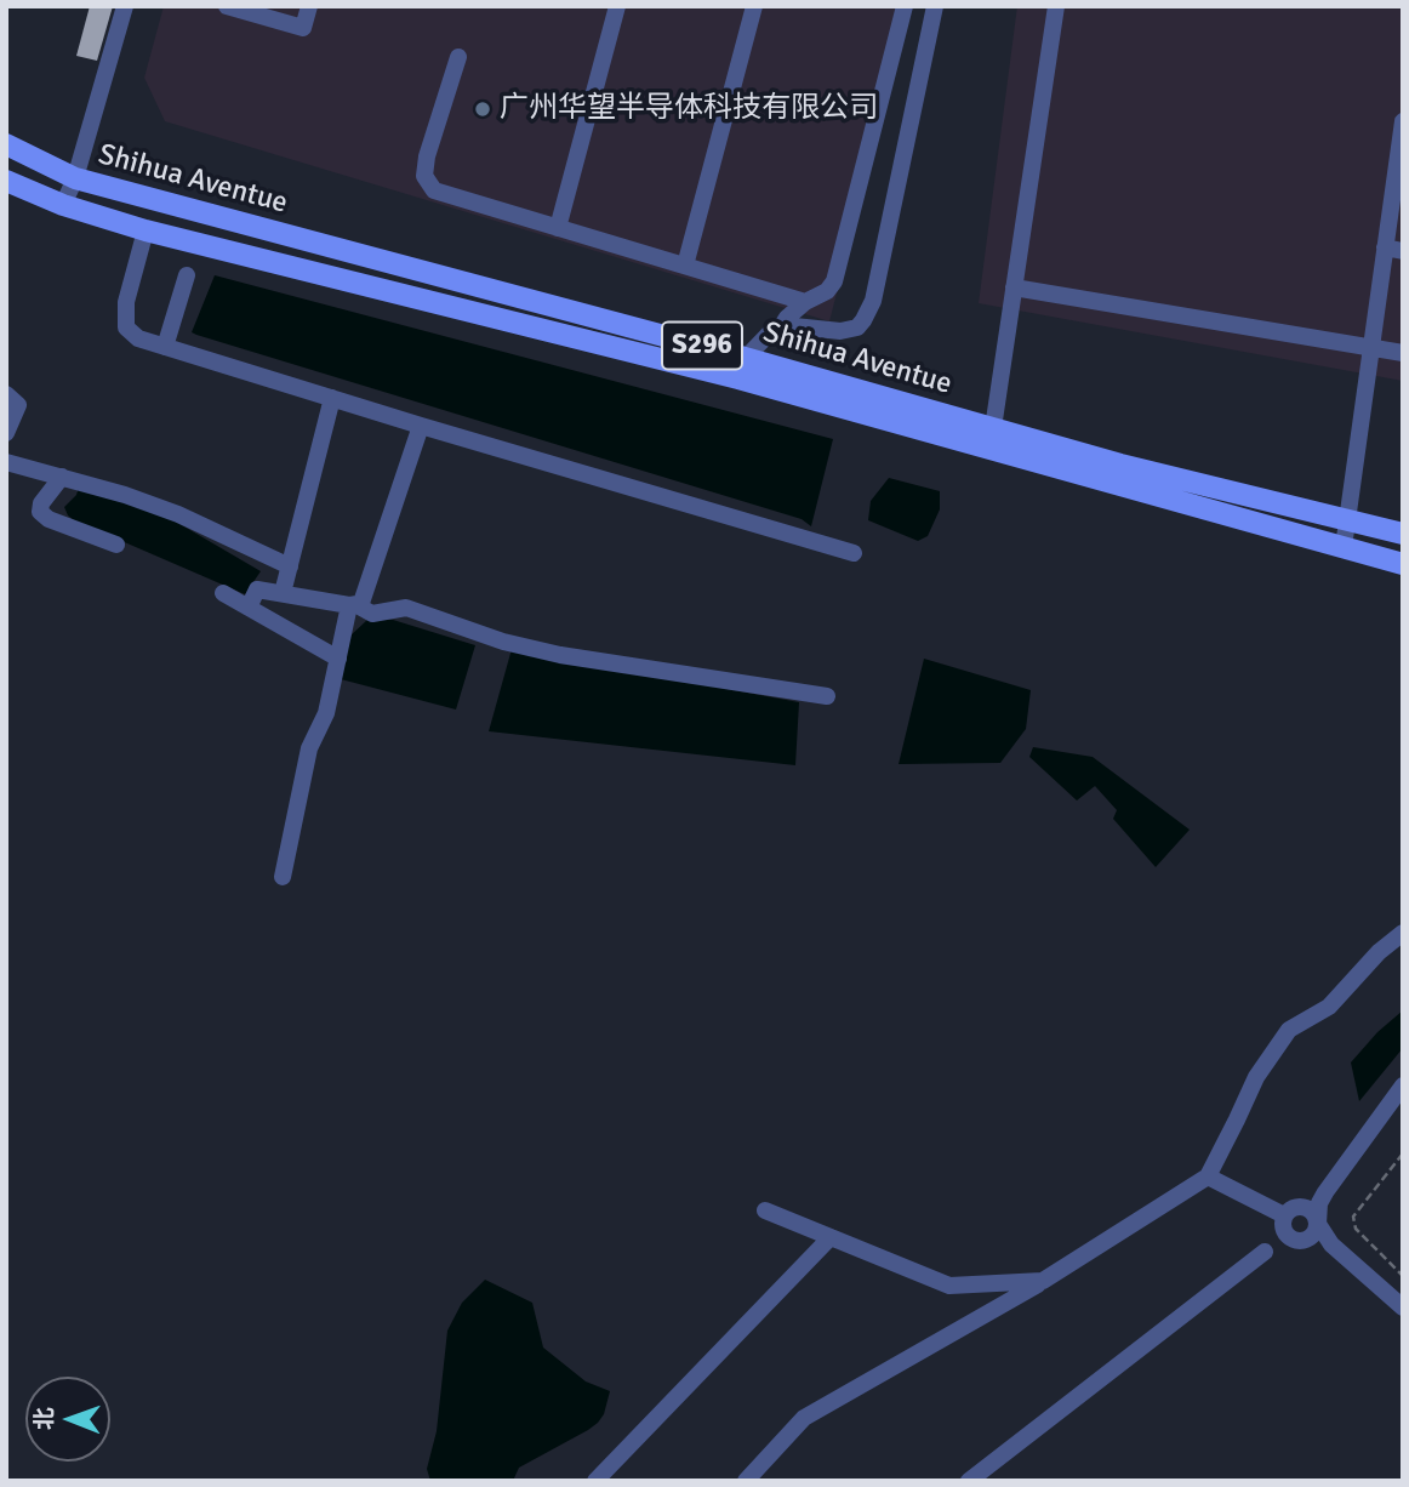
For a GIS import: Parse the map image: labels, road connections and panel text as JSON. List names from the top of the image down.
{
  "streets": {
    "main road": ["Shihua Aventue", "S296"]
  },
  "places": ["广州华望半导体科技有限公司"],
  "north": "left"
}
